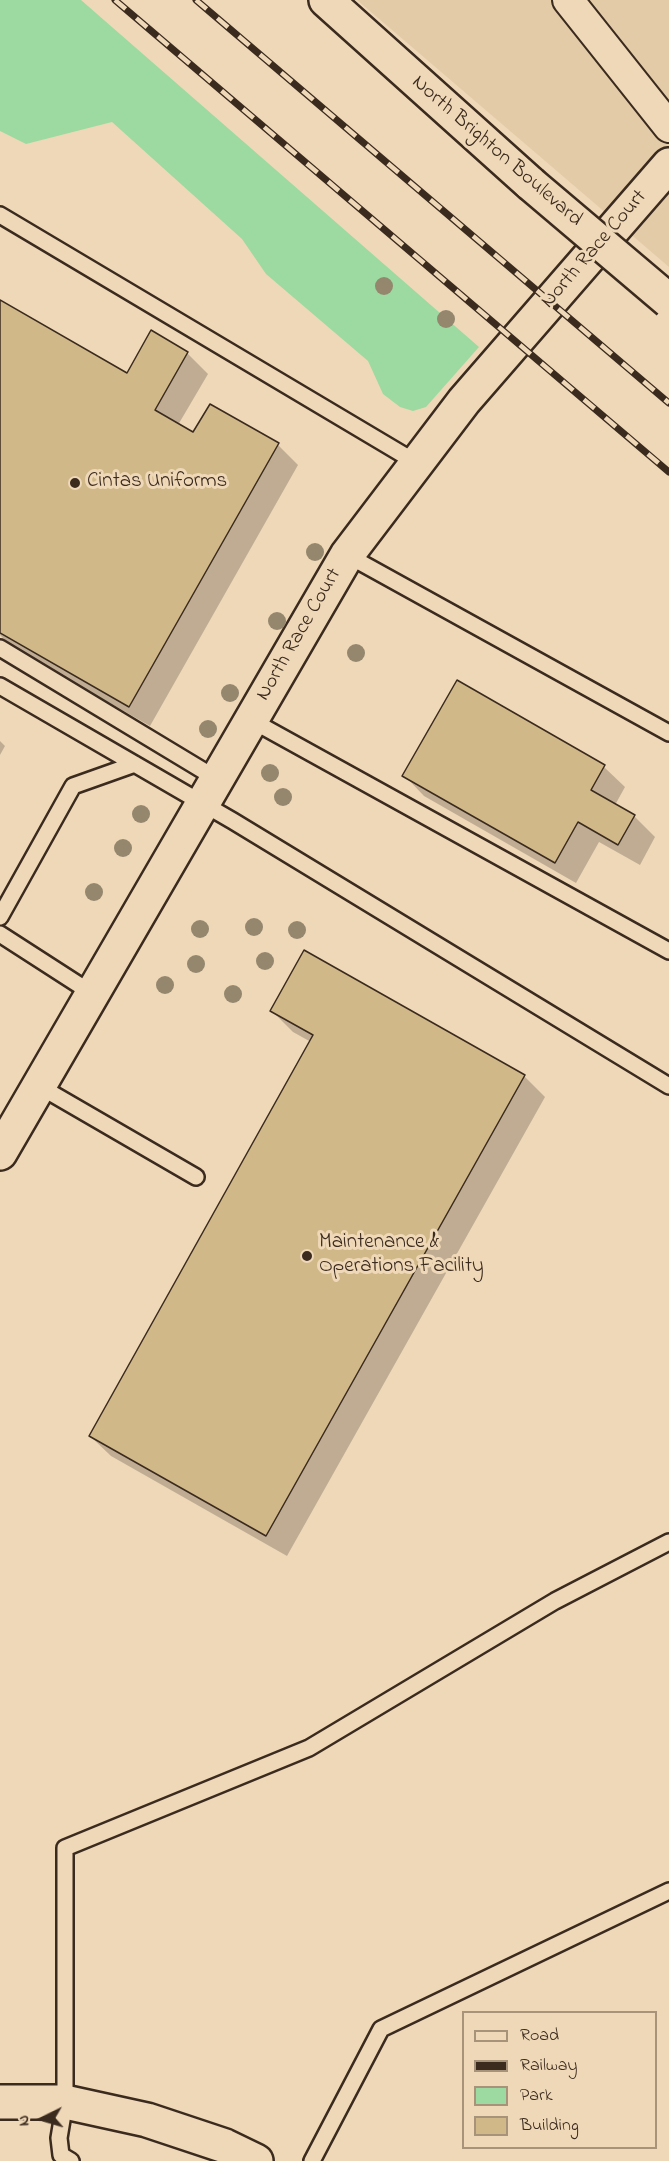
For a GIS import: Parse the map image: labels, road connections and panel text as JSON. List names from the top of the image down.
{
  "streets": {
    "street": ["North Brighton Boulevard", "North Race Court"]
  },
  "places": ["Cintas Uniforms", "Maintenance & Operations Facility"],
  "legend": [
    "Road",
    "Railway",
    "Park",
    "Building"
  ],
  "north": "left"
}
